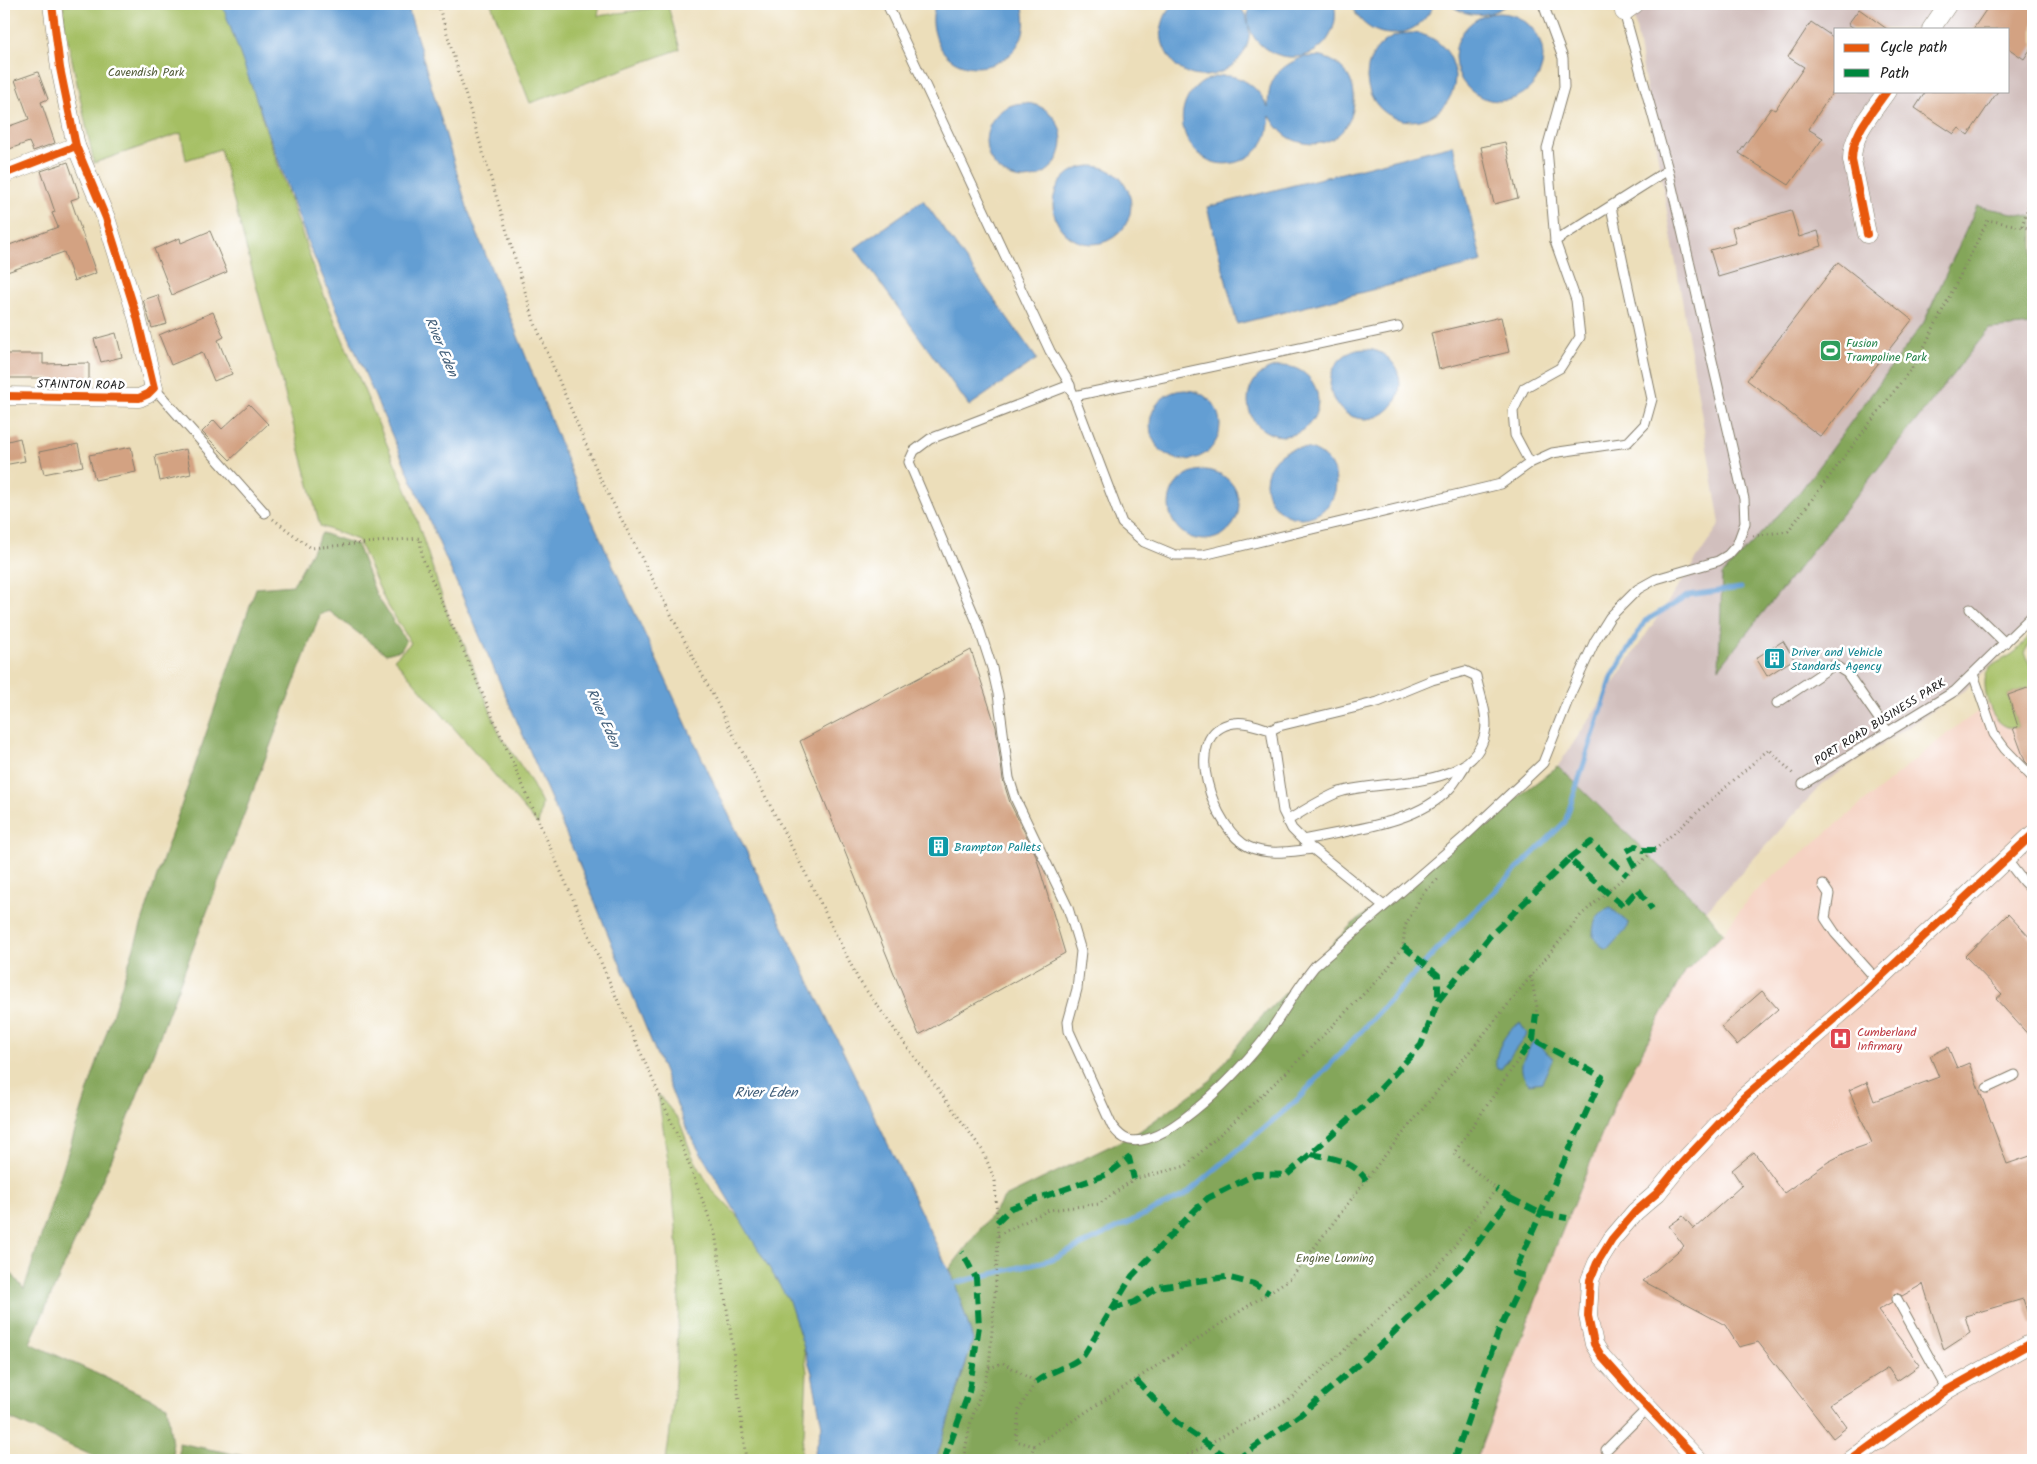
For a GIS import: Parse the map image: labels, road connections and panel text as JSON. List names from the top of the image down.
{
  "streets": {
    "street": ["STAINTON ROAD"],
    "lane": ["PORT ROAD BUSINESS PARK"]
  },
  "water": ["River Eden"],
  "parks": ["Cavendish Park", "Engine Lonning"],
  "places": {
    "sports": ["Fusion Trampoline Park"],
    "building": ["Driver and Vehicle Standards Agency", "Brampton Pallets"],
    "hospital": ["Cumberland Infirmary"]
  },
  "legend": ["Cycle path", "Path"]
}
